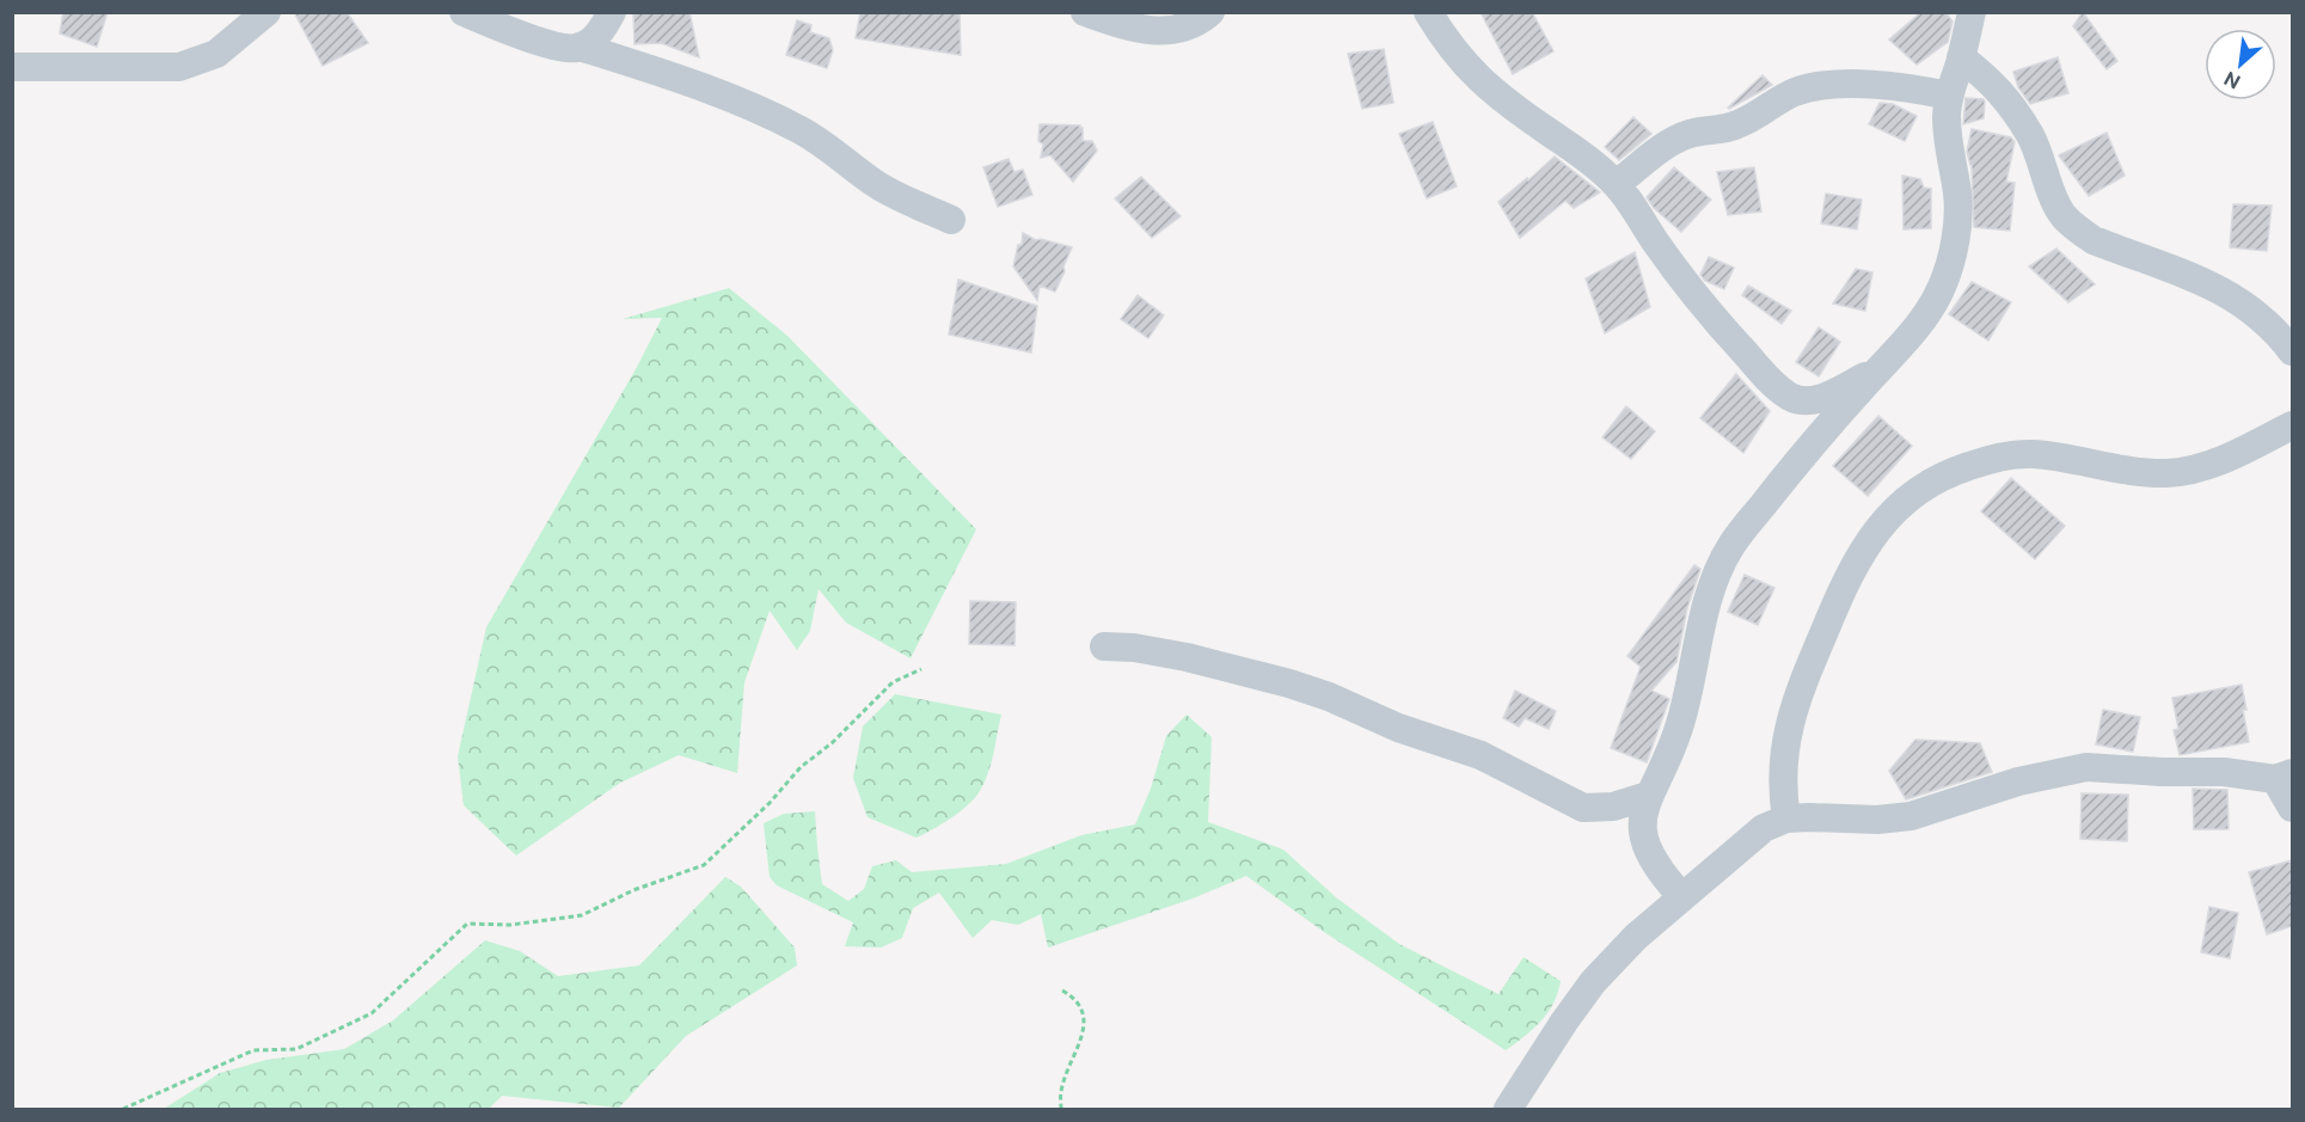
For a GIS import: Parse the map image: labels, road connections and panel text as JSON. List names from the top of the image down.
{
  "north": "bottom left"
}
